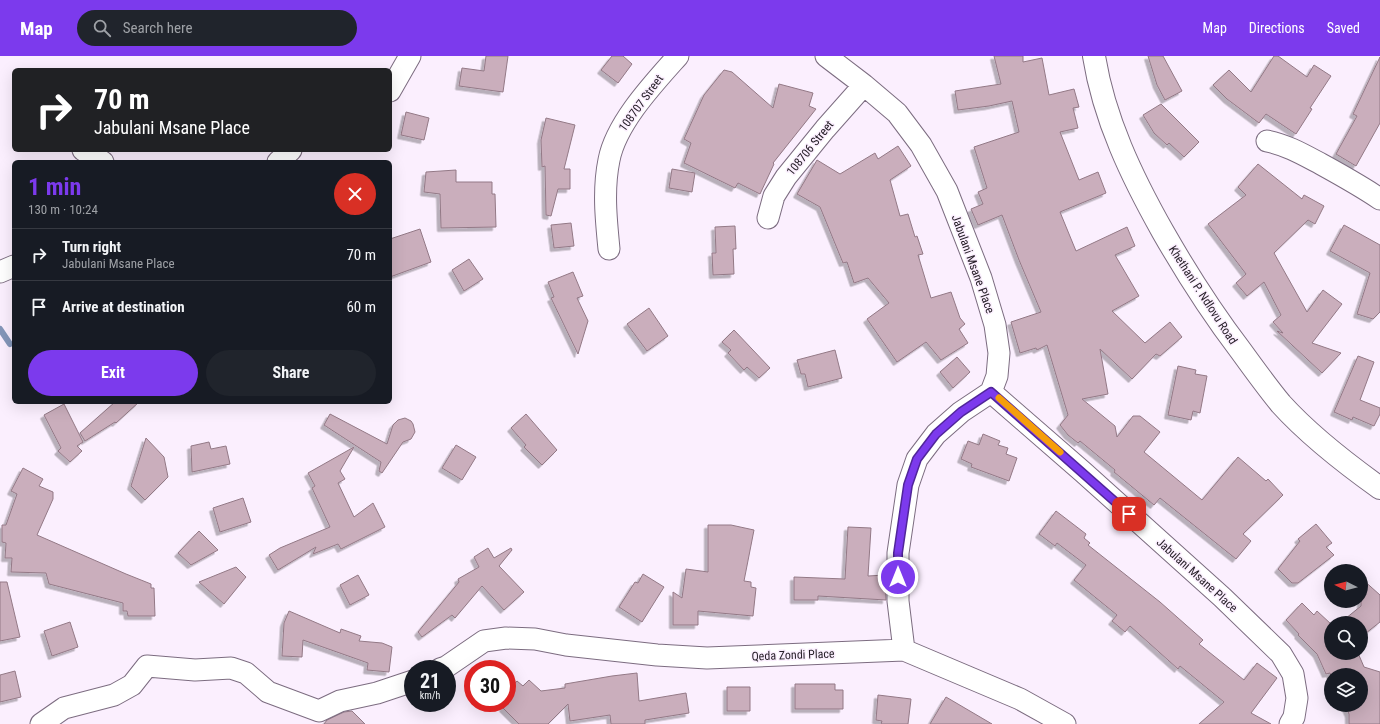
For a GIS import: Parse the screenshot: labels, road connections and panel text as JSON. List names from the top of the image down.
{
  "streets": {
    "street": [
      "108707 Street",
      "108706 Street",
      "Jabulani Msane Place",
      "Khethani P. Ndlovu Road",
      "Qeda Zondi Place"
    ]
  },
  "crossings": [
    ["108706 Street", "Jabulani Msane Place"]
  ],
  "north": "left",
  "page": {
    "header": "Map",
    "search": "Search here",
    "nav": ["Map", "Directions", "Saved"],
    "turn": ["70 m", "Jabulani Msane Place"],
    "heading": ["1 min", "130 m · 10:24"],
    "list": [
      {
        "name": "Turn right",
        "note": "Jabulani Msane Place",
        "value": "70 m"
      },
      {
        "name": "Arrive at destination",
        "value": "60 m"
      }
    ],
    "buttons": ["Exit", "Share"],
    "speed": "21 km/h",
    "limit": "30"
  }
}
